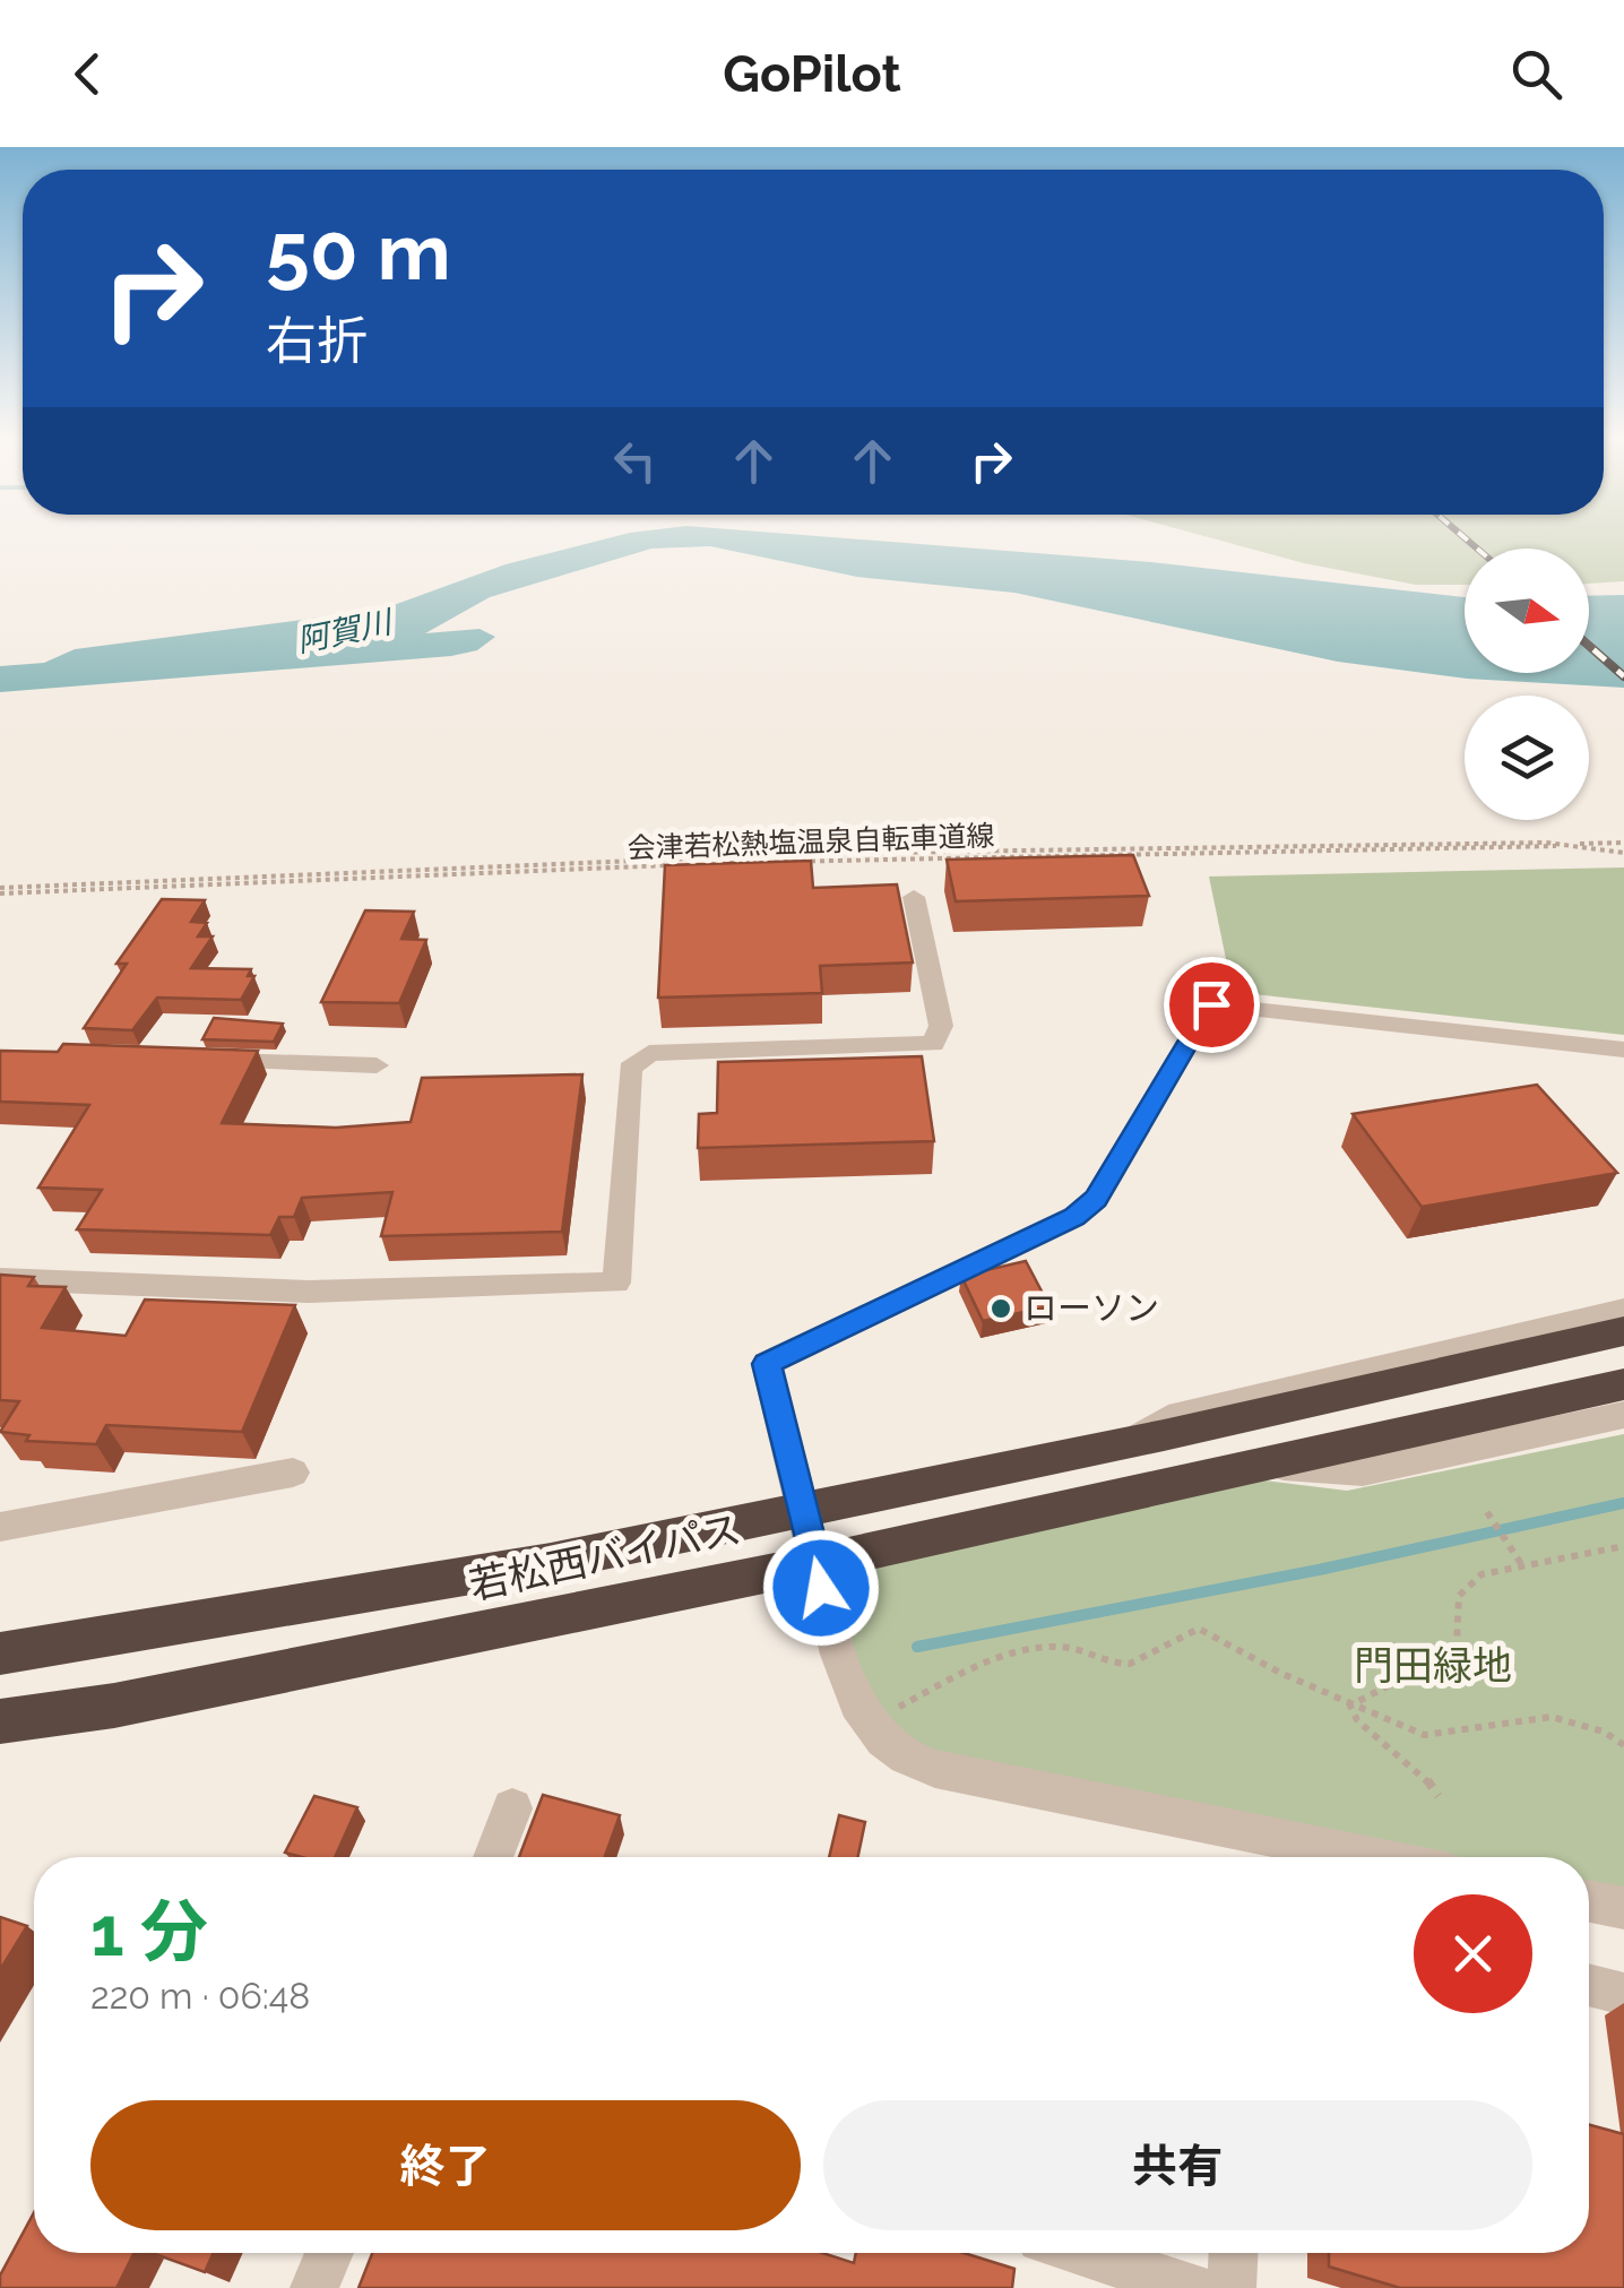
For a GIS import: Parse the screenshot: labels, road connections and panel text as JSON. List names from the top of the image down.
{
  "streets": {
    "highway": ["若松西バイパス"],
    "path": ["会津若松熱塩温泉自転車道線"]
  },
  "water": ["阿賀川"],
  "parks": ["門田緑地"],
  "places": ["ローソン"],
  "north": "right",
  "page": {
    "header": "GoPilot",
    "turn": ["50 m", "右折"],
    "heading": ["1 分", "220 m · 06:48"],
    "buttons": ["終了", "共有"]
  }
}
